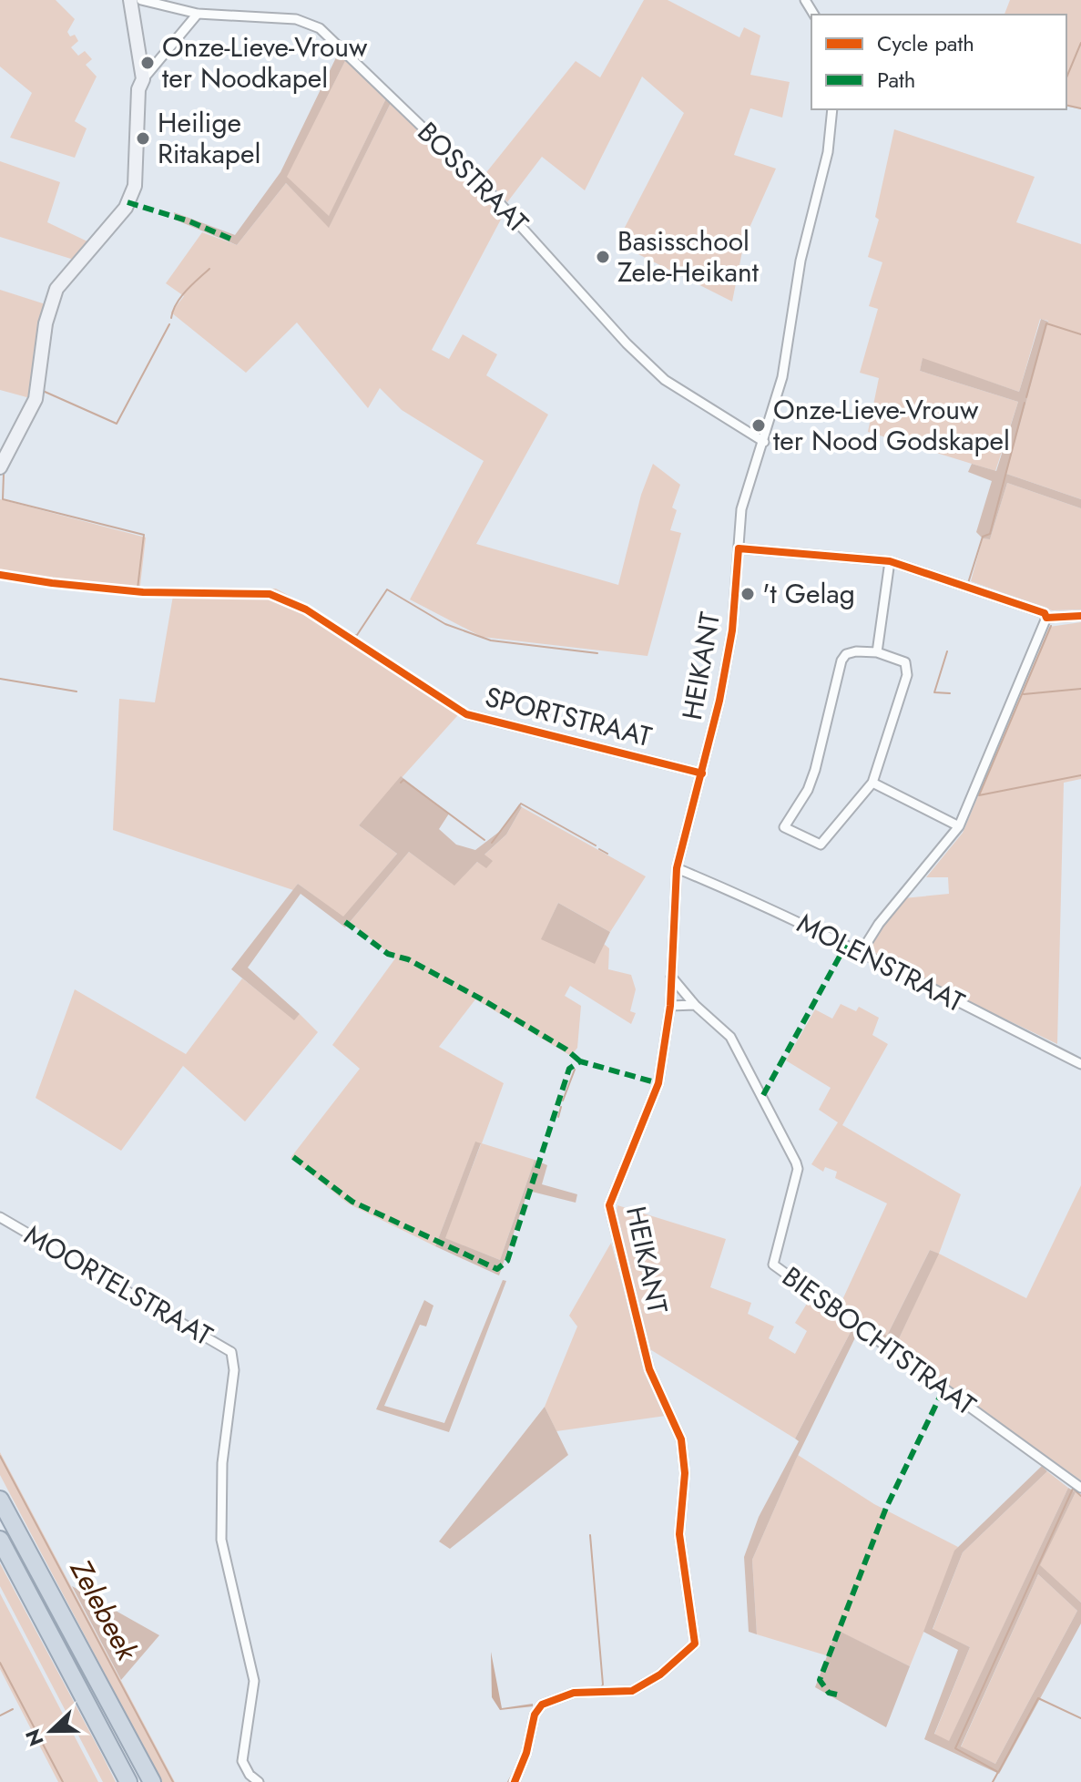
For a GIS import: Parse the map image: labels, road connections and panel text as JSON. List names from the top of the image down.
{
  "streets": {
    "street": [
      "BOSSTRAAT",
      "HEIKANT",
      "SPORTSTRAAT",
      "MOLENSTRAAT",
      "MOORTELSTRAAT",
      "BIESBOCHTSTRAAT"
    ]
  },
  "crossings": [
    ["BOSSTRAAT", "HEIKANT"],
    ["HEIKANT", "SPORTSTRAAT"],
    ["HEIKANT", "MOLENSTRAAT"],
    ["HEIKANT", "BIESBOCHTSTRAAT"]
  ],
  "water": ["Zelebeek"],
  "places": [
    "Onze-Lieve-Vrouw ter Noodkapel",
    "Heilige Ritakapel",
    "Basisschool Zele-Heikant",
    "Onze-Lieve-Vrouw ter Nood Godskapel",
    "'t Gelag"
  ],
  "legend": ["Cycle path", "Path"],
  "north": "left"
}
